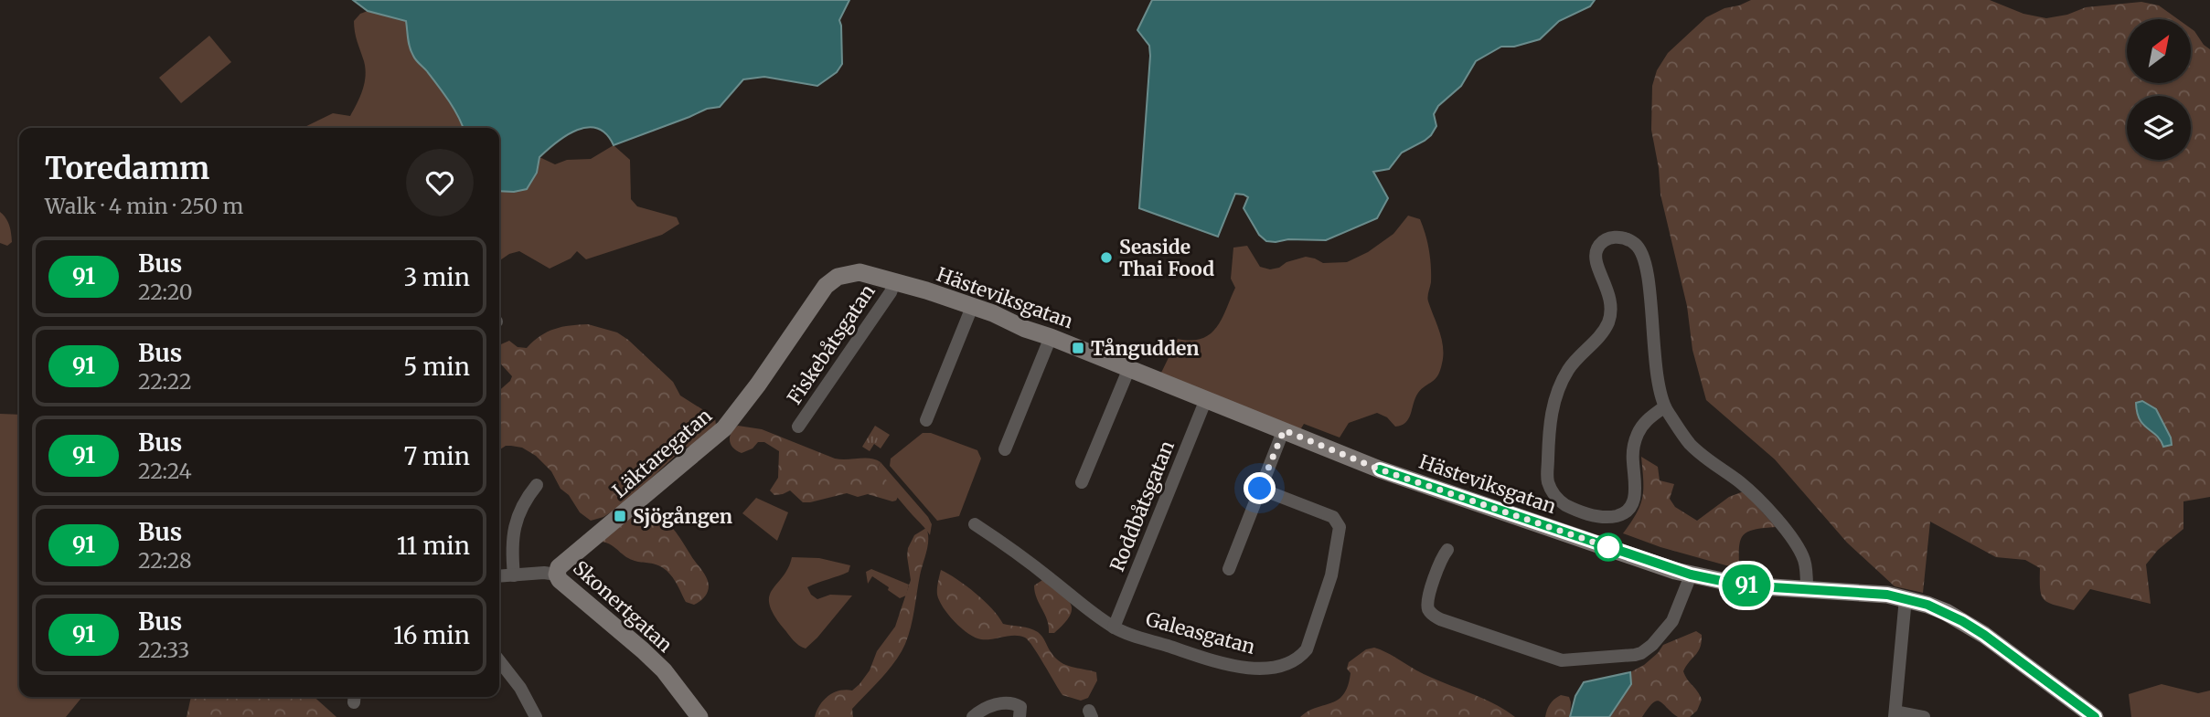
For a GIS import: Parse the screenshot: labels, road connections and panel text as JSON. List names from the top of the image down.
{
  "streets": {
    "street": [
      "Hästeviksgatan",
      "Fiskebåtsgatan",
      "Läktaregatan",
      "Roddbåtsgatan",
      "Skonertgatan",
      "Galeasgatan"
    ]
  },
  "crossings": [
    ["Hästeviksgatan", "Fiskebåtsgatan"],
    ["Hästeviksgatan", "Läktaregatan"],
    ["Hästeviksgatan", "Roddbåtsgatan"],
    ["Läktaregatan", "Skonertgatan"],
    ["Roddbåtsgatan", "Galeasgatan"]
  ],
  "places": {
    "other": ["Seaside Thai Food"],
    "transit": ["Tångudden", "Sjögången"]
  },
  "lines": ["bus line 91"],
  "north": "top right",
  "page": {
    "on_map": "91",
    "heading": ["Toredamm", "Walk · 4 min · 250 m"],
    "list": [
      {
        "mark": "91",
        "name": "Bus",
        "note": "22:20",
        "value": "3 min"
      },
      {
        "mark": "91",
        "name": "Bus",
        "note": "22:22",
        "value": "5 min"
      },
      {
        "mark": "91",
        "name": "Bus",
        "note": "22:24",
        "value": "7 min"
      },
      {
        "mark": "91",
        "name": "Bus",
        "note": "22:28",
        "value": "11 min"
      },
      {
        "mark": "91",
        "name": "Bus",
        "note": "22:33",
        "value": "16 min"
      }
    ]
  }
}
